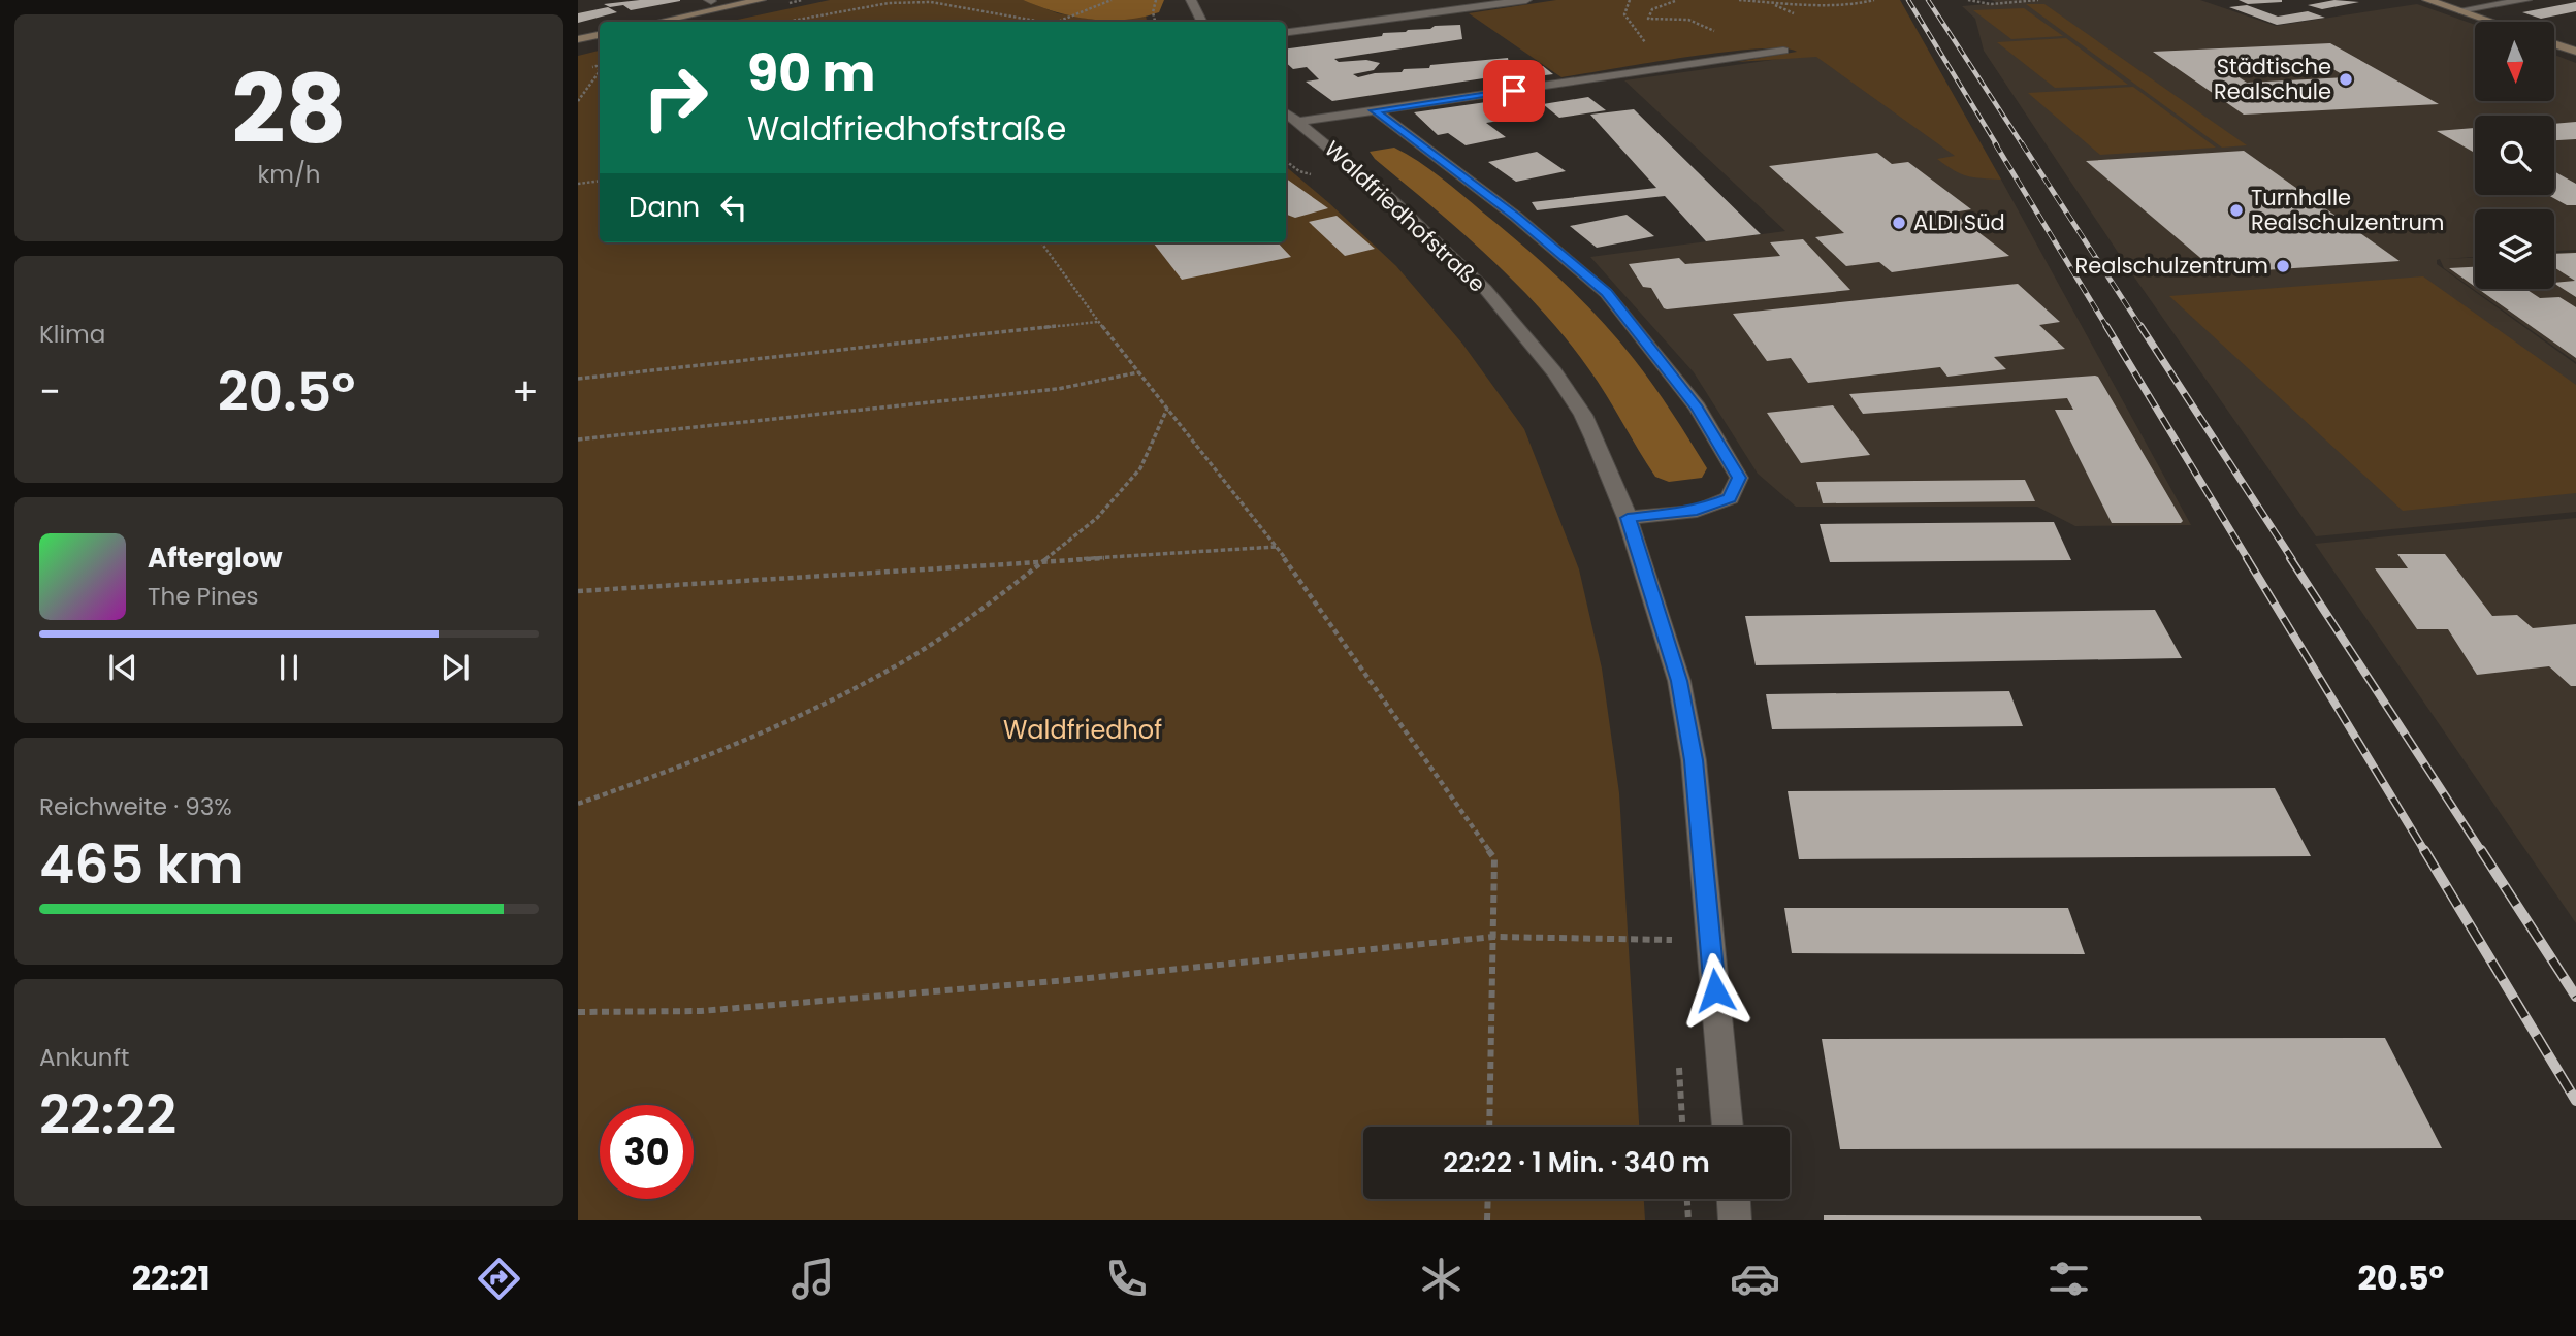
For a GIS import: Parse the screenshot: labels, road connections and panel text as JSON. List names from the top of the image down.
{
  "streets": {
    "street": ["Waldfriedhofstraße"]
  },
  "parks": ["Waldfriedhof"],
  "places": [
    "Städtische Realschule",
    "Turnhalle Realschulzentrum",
    "ALDI Süd",
    "Realschulzentrum"
  ],
  "north": "bottom",
  "page": {
    "tile": [
      ["28", "km/h"],
      "Klima",
      ["Reichweite · 93%", "465 km"],
      ["Ankunft", "22:22"]
    ],
    "turn": ["90 m", "Waldfriedhofstraße"],
    "then": "Dann",
    "heat": ["−", "20.5°", "+"],
    "song": ["Afterglow", "The Pines"],
    "limit": "30",
    "trip": "22:22 · 1 Min. · 340 m",
    "tabs": ["22:21", "20.5°"]
  }
}
